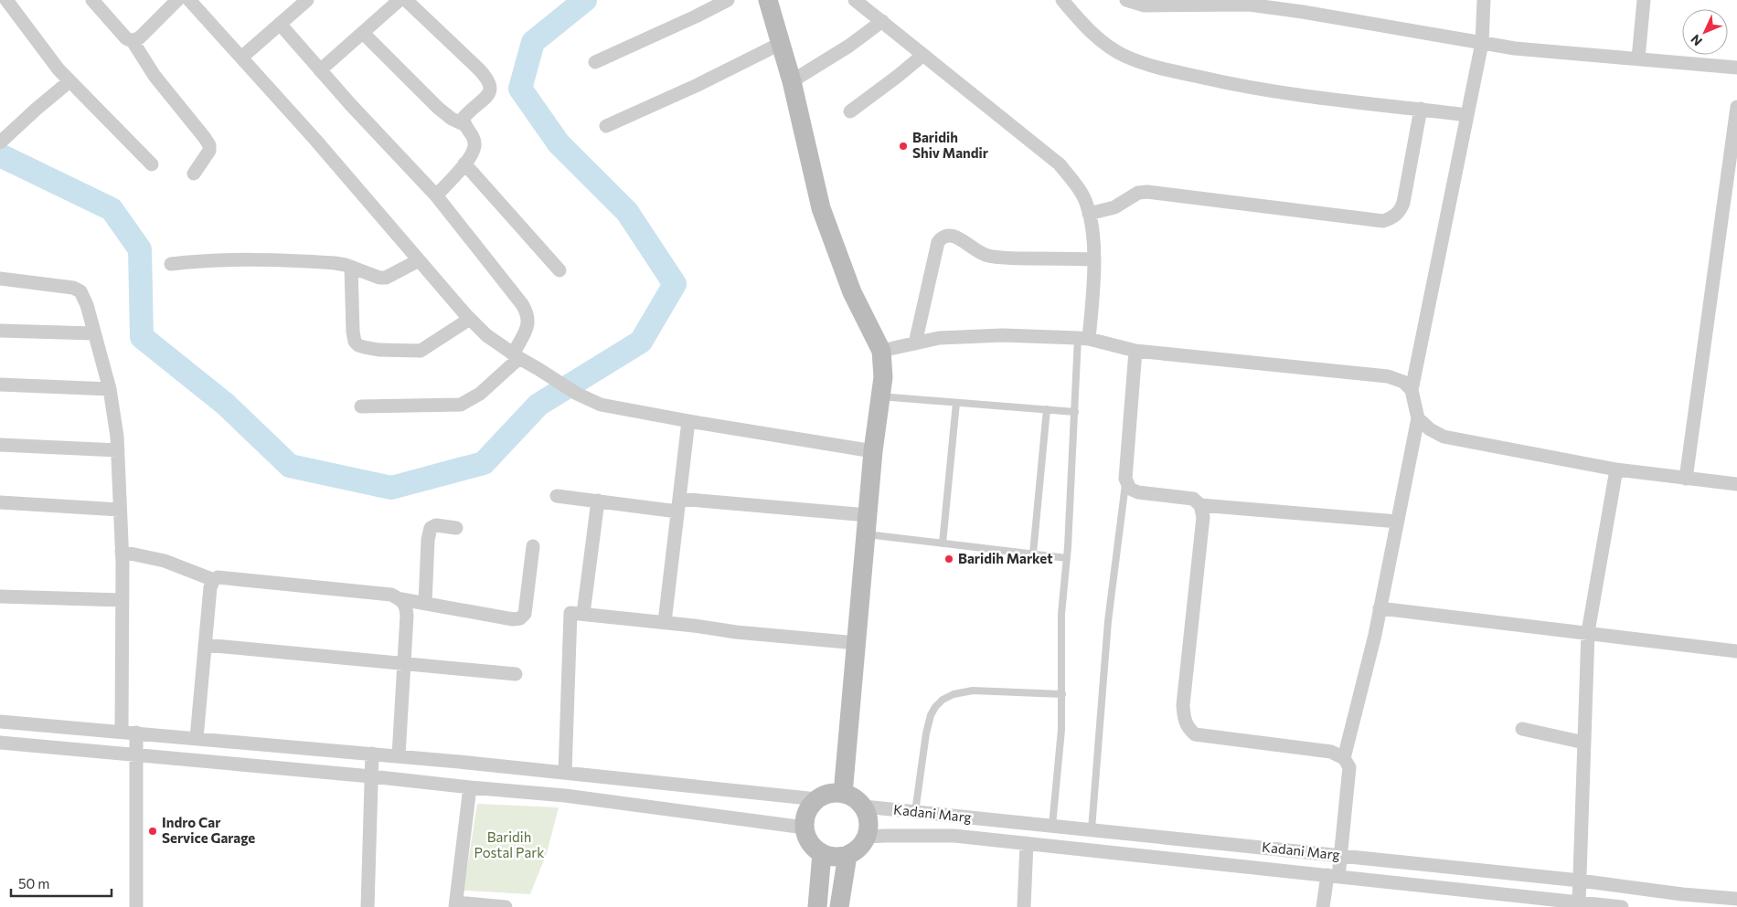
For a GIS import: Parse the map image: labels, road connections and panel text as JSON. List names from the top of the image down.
{
  "streets": {
    "street": ["Kadani Marg"]
  },
  "parks": ["Baridih Postal Park"],
  "places": ["Baridih Shiv Mandir", "Baridih Market", "Indro Car Service Garage"],
  "scale_bar": "50 m",
  "north": "bottom left"
}
